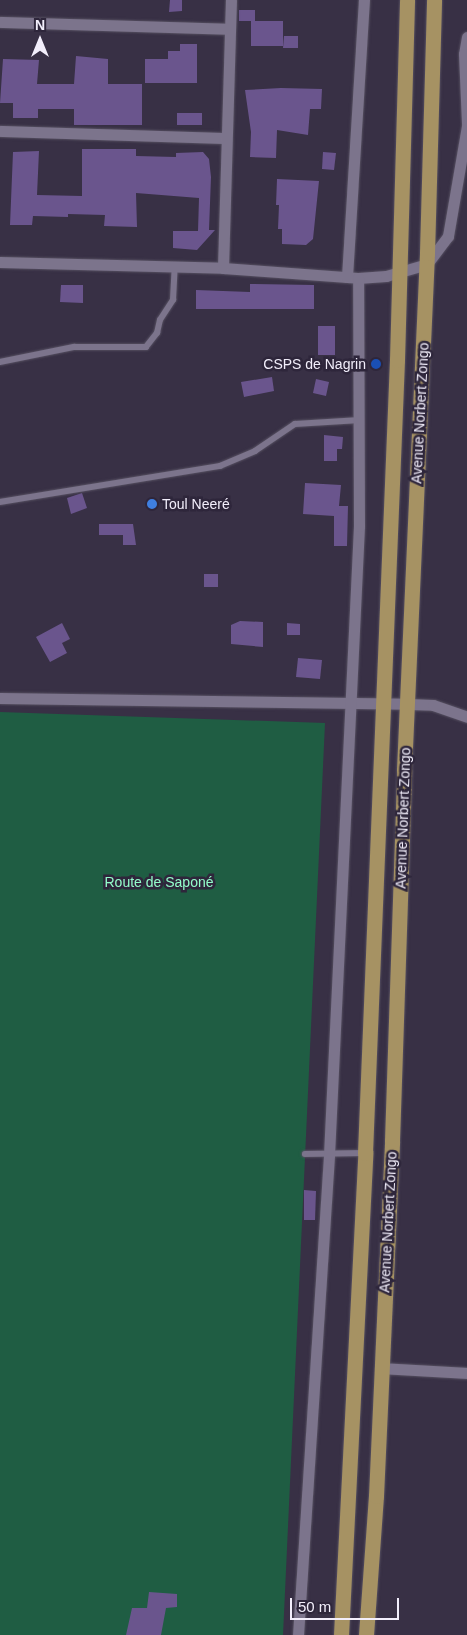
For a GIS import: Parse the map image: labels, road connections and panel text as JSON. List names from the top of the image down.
{
  "streets": {
    "main road": ["Avenue Norbert Zongo"]
  },
  "parks": ["Route de Saponé"],
  "places": ["CSPS de Nagrin", "Toul Neeré"],
  "scale_bar": "50 m",
  "north": "top"
}
